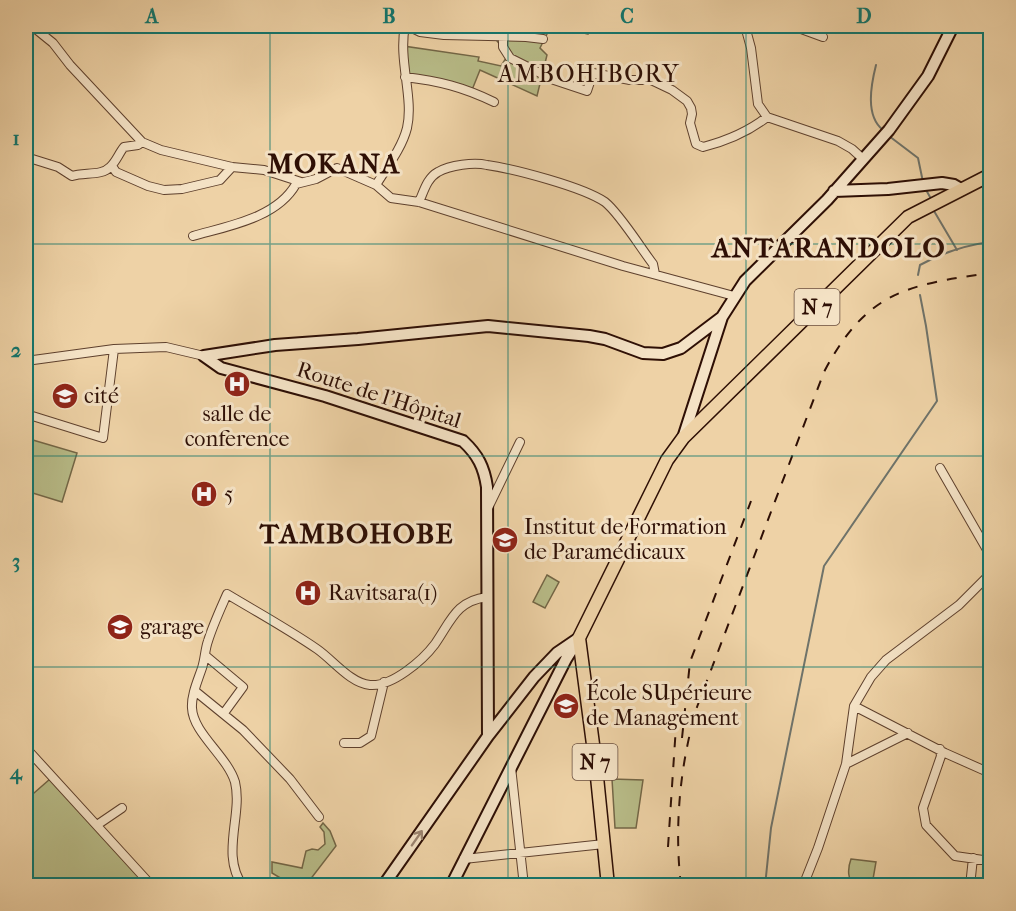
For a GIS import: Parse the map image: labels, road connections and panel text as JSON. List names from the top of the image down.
{
  "streets": {
    "main road": ["N 7"],
    "street": ["Route de l'Hôpital"]
  },
  "districts": [
    "AMBOHIBORY",
    "MOKANA",
    "ANTARANDOLO",
    "TAMBOHOBE"
  ],
  "places": {
    "hospital": ["salle de conference", "5", "Ravitsara(1)"],
    "school or university": [
      "cité",
      "Institut de Formation de Paramédicaux",
      "garage",
      "École SUpérieure de Management"
    ]
  },
  "grid": {
    "columns": [
      "A",
      "B",
      "C",
      "D"
    ],
    "rows": [
      "1",
      "2",
      "3",
      "4"
    ]
  }
}
